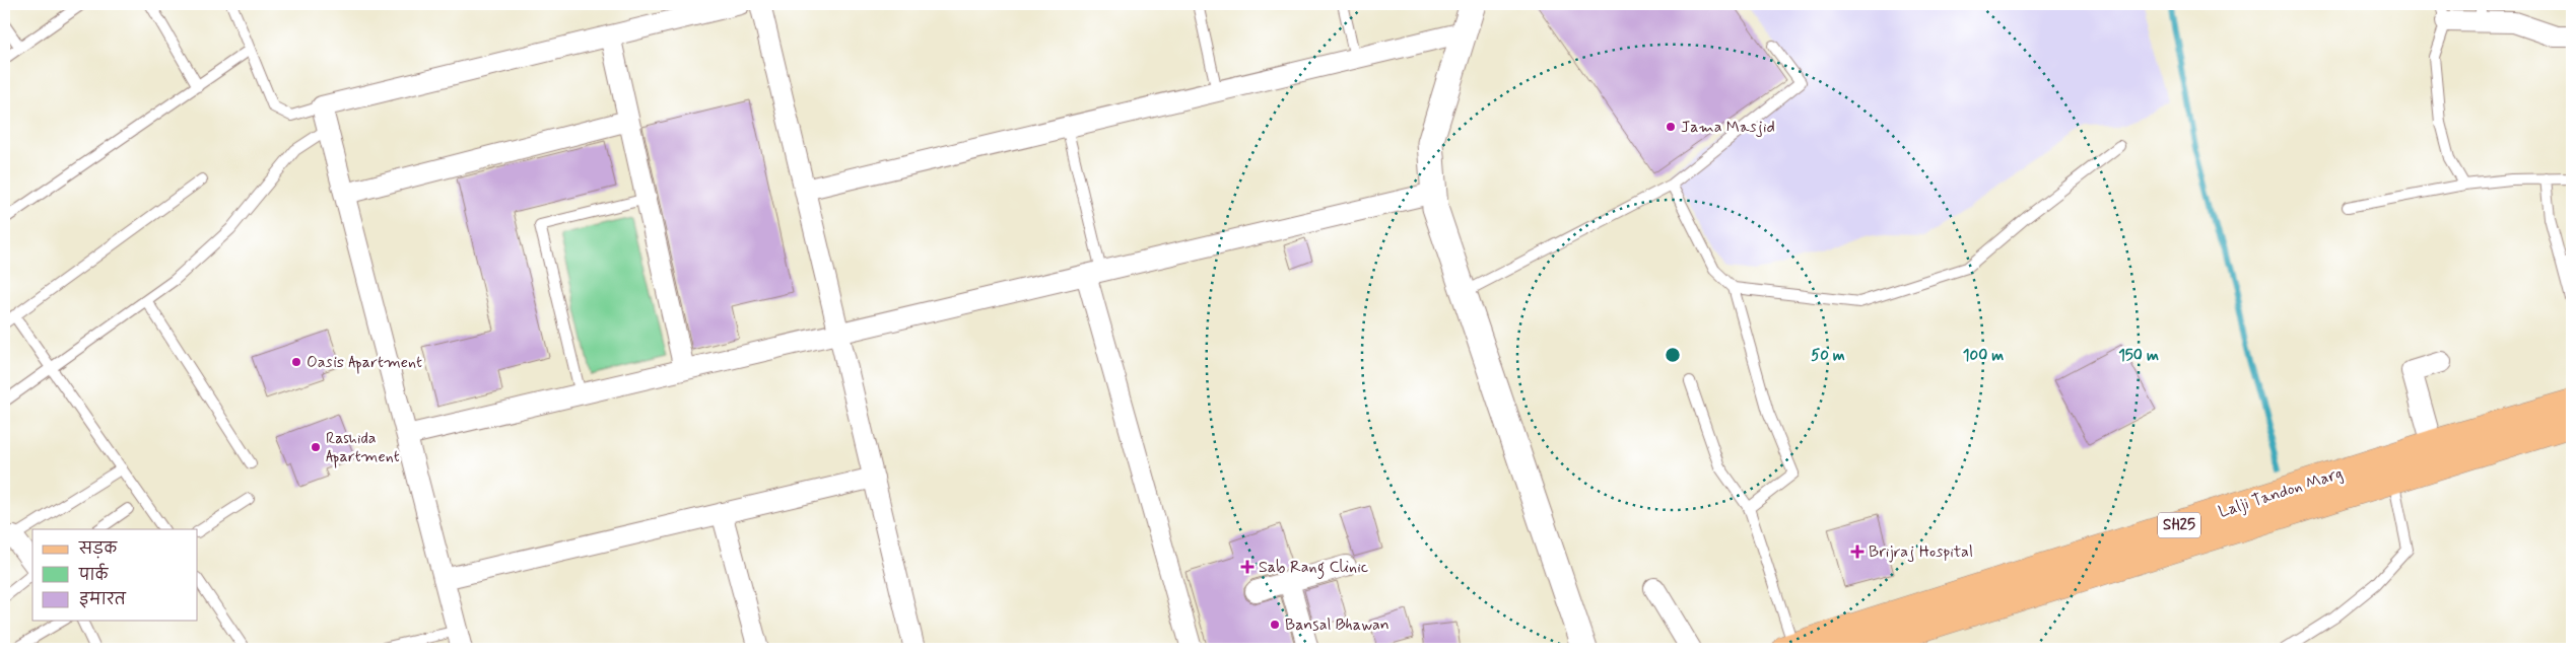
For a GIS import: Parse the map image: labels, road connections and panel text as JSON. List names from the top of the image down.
{
  "streets": {
    "main road": ["Lalji Tandon Marg", "SH25"]
  },
  "places": {
    "other": [
      "Jama Masjid",
      "Oasis Apartment",
      "Rashida Apartment",
      "Bansal Bhawan"
    ],
    "health": ["Brijraj Hospital", "Sab Rang Clinic"]
  },
  "legend": ["सड़क", "पार्क", "इमारत"],
  "rings": ["50 m", "100 m", "150 m"]
}
